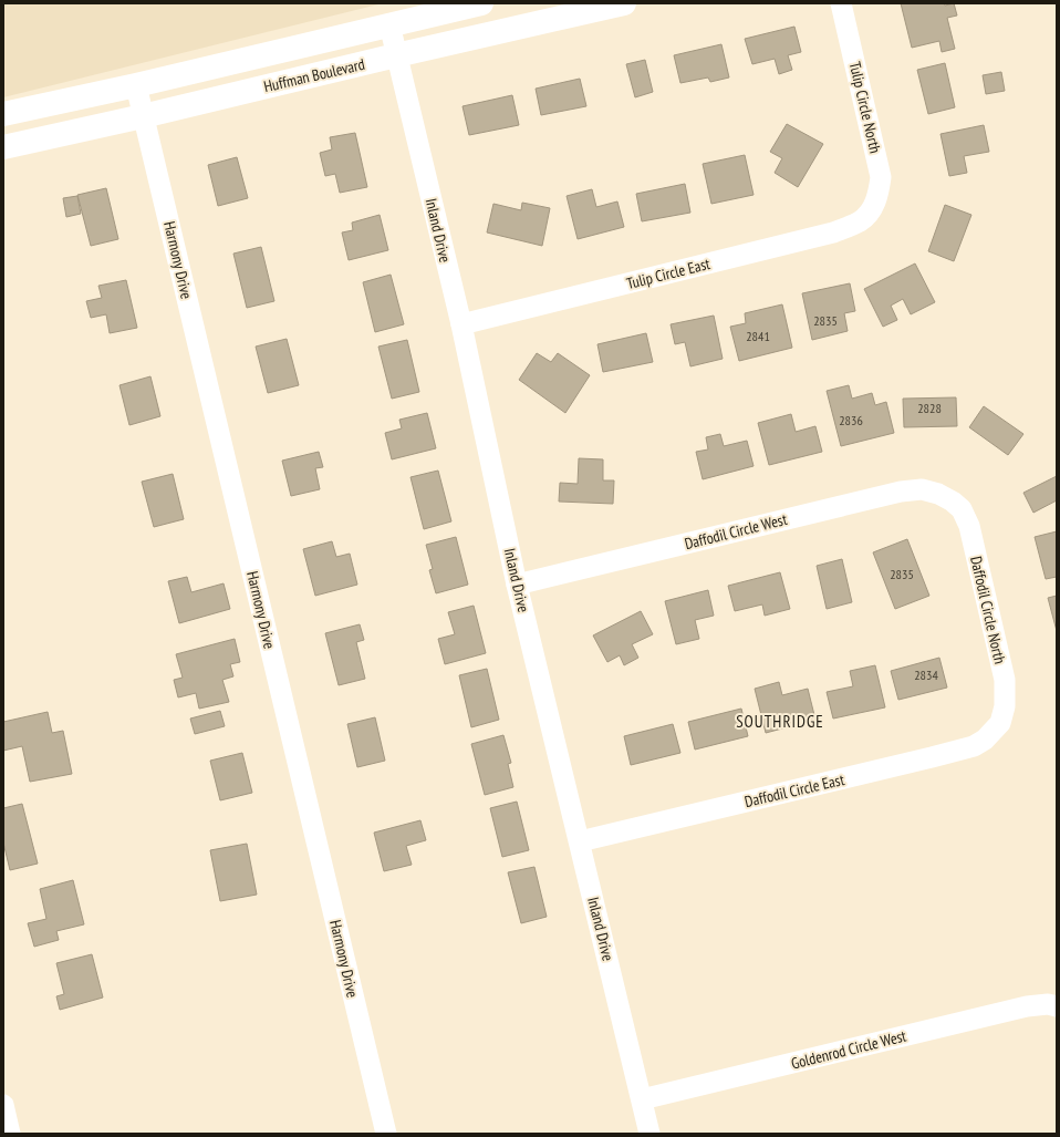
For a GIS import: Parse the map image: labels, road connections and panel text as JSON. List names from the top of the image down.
{
  "streets": {
    "street": [
      "Huffman Boulevard",
      "Tulip Circle North",
      "Inland Drive",
      "Harmony Drive",
      "Tulip Circle East",
      "Daffodil Circle West",
      "Daffodil Circle North",
      "Daffodil Circle East",
      "Goldenrod Circle West"
    ]
  },
  "crossings": [
    ["Huffman Boulevard", "Inland Drive"],
    ["Huffman Boulevard", "Harmony Drive"],
    ["Tulip Circle North", "Tulip Circle East"],
    ["Inland Drive", "Tulip Circle East"],
    ["Inland Drive", "Daffodil Circle West"],
    ["Inland Drive", "Daffodil Circle East"],
    ["Inland Drive", "Goldenrod Circle West"],
    ["Daffodil Circle West", "Daffodil Circle North"],
    ["Daffodil Circle North", "Daffodil Circle East"]
  ],
  "districts": ["SOUTHRIDGE"],
  "house_numbers": [
    "2835",
    "2841",
    "2828",
    "2836",
    "2835",
    "2834"
  ]
}
